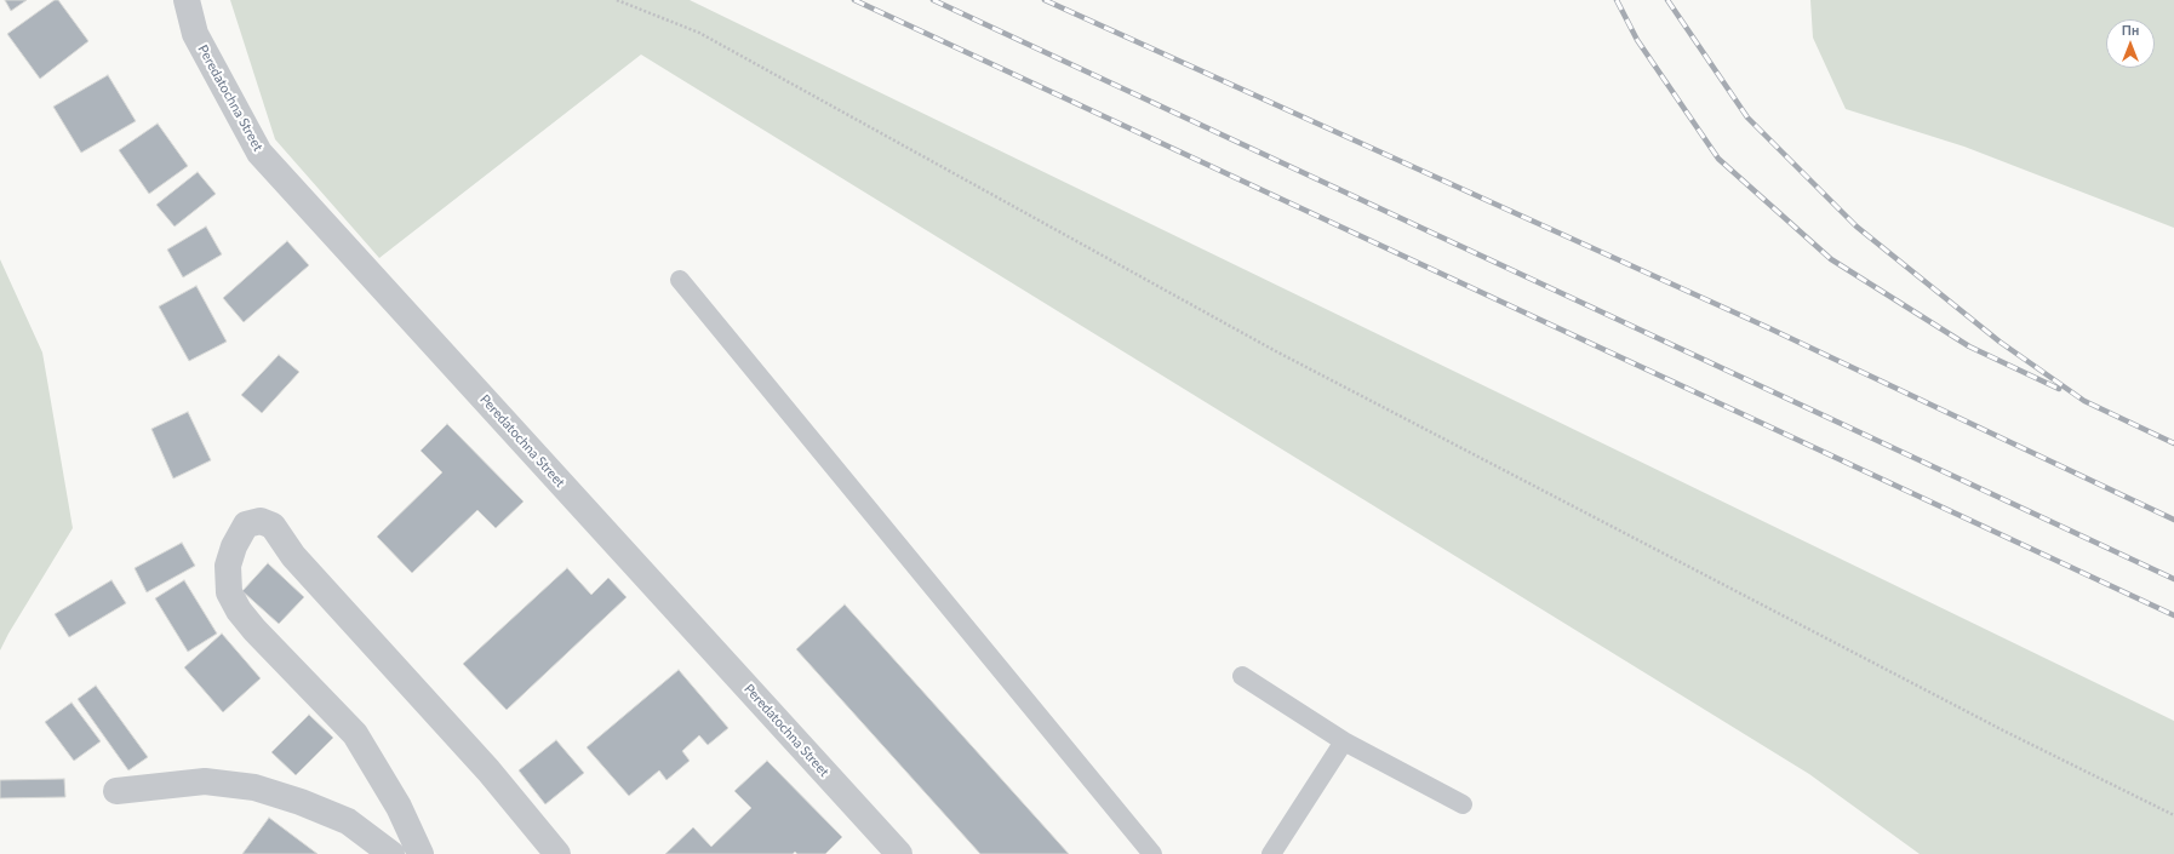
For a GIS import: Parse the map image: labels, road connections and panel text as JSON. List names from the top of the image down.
{
  "streets": {
    "street": ["Peredatochna Street"]
  },
  "north": "top"
}
